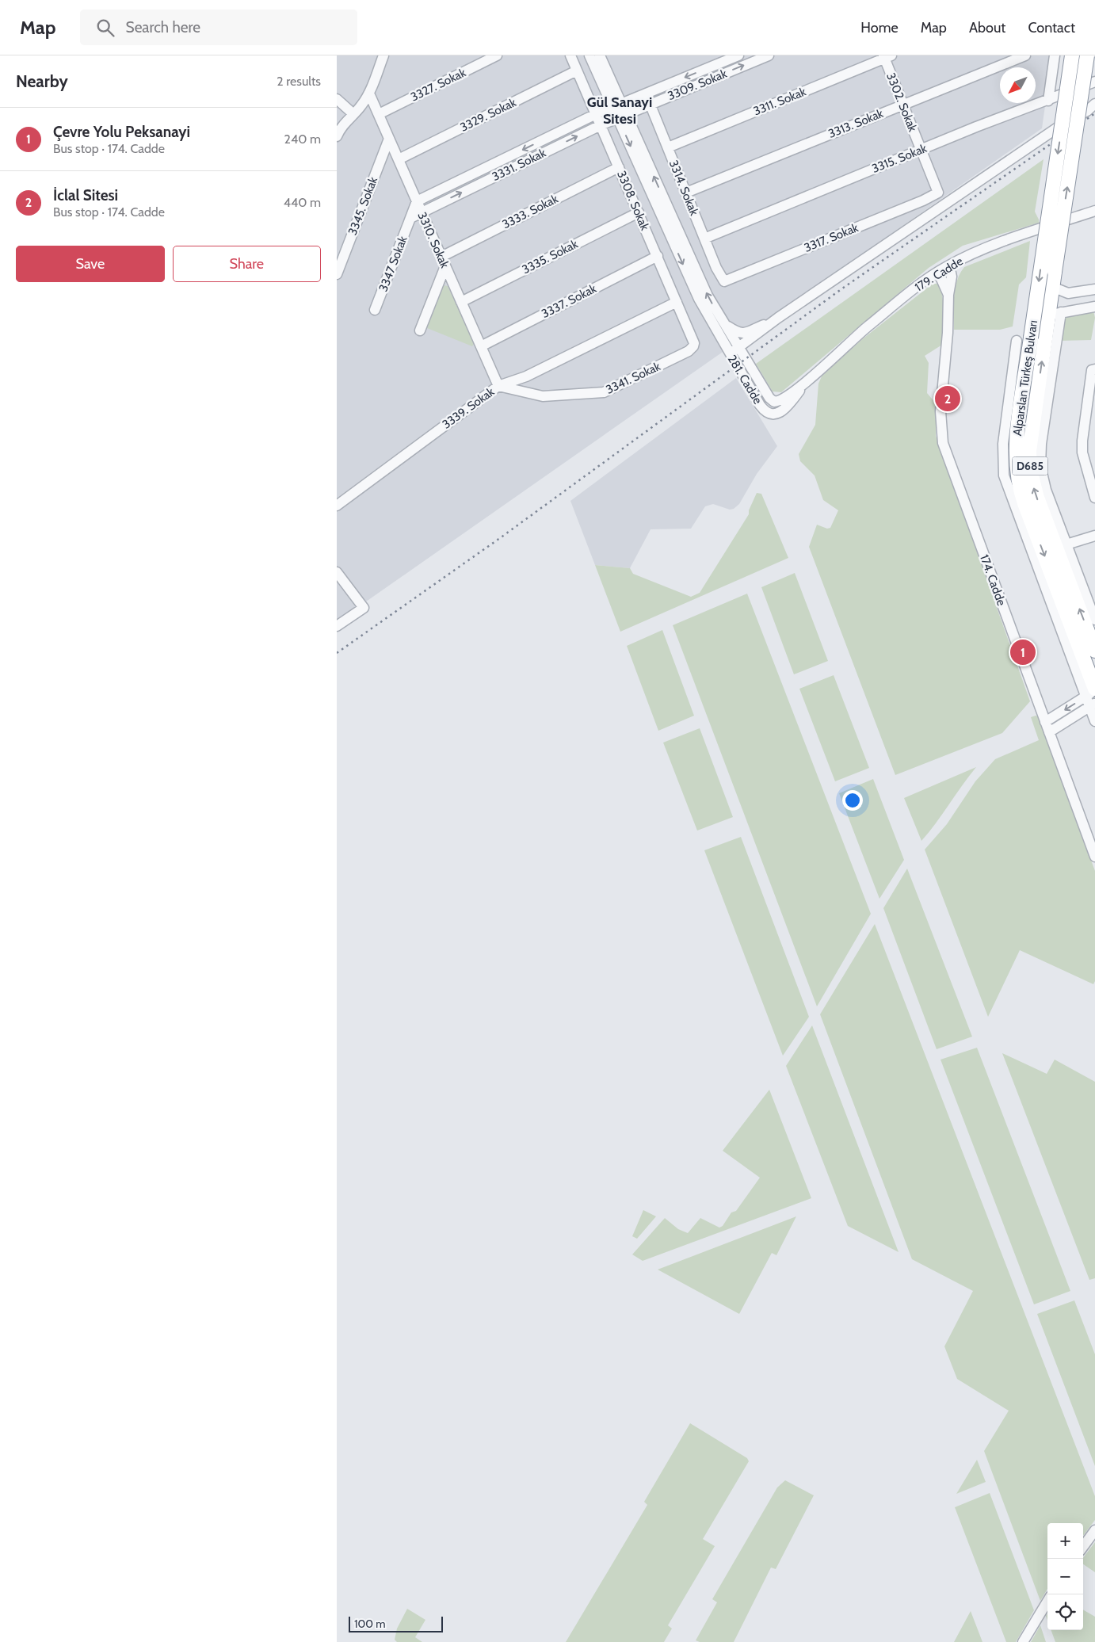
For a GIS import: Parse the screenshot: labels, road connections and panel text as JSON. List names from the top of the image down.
{
  "streets": {
    "highway": ["Alparslan Türkeş Bulvarı", "D685"],
    "street": [
      "3327. Sokak",
      "3309. Sokak",
      "3311. Sokak",
      "3302. Sokak",
      "3329. Sokak",
      "3313. Sokak",
      "3315. Sokak",
      "3331. Sokak",
      "3314. Sokak",
      "3308. Sokak",
      "3345. Sokak",
      "3333. Sokak",
      "3317. Sokak",
      "3310. Sokak",
      "3335. Sokak",
      "3347 Sokak",
      "179. Cadde",
      "3337. Sokak",
      "3341. Sokak",
      "281. Cadde",
      "3339. Sokak",
      "174. Cadde"
    ]
  },
  "crossings": [
    ["3327. Sokak", "3310. Sokak"],
    ["3309. Sokak", "3331. Sokak"],
    ["3309. Sokak", "3314. Sokak"],
    ["3309. Sokak", "281. Cadde"],
    ["3311. Sokak", "3302. Sokak"],
    ["3311. Sokak", "3314. Sokak"],
    ["3302. Sokak", "3313. Sokak"],
    ["3302. Sokak", "3315. Sokak"],
    ["3302. Sokak", "3317. Sokak"],
    ["3329. Sokak", "3308. Sokak"],
    ["3329. Sokak", "3310. Sokak"],
    ["3313. Sokak", "3314. Sokak"],
    ["3315. Sokak", "3314. Sokak"],
    ["3331. Sokak", "3308. Sokak"],
    ["3331. Sokak", "3310. Sokak"],
    ["3331. Sokak", "3347 Sokak"],
    ["3331. Sokak", "281. Cadde"],
    ["3314. Sokak", "3317. Sokak"],
    ["3308. Sokak", "3333. Sokak"],
    ["3308. Sokak", "3335. Sokak"],
    ["3308. Sokak", "3337. Sokak"],
    ["3308. Sokak", "3341. Sokak"],
    ["3308. Sokak", "3339. Sokak"],
    ["3345. Sokak", "3310. Sokak"],
    ["3333. Sokak", "3310. Sokak"],
    ["3310. Sokak", "3335. Sokak"],
    ["3310. Sokak", "3347 Sokak"],
    ["3310. Sokak", "3337. Sokak"],
    ["3310. Sokak", "3341. Sokak"],
    ["3310. Sokak", "3339. Sokak"],
    ["179. Cadde", "281. Cadde"],
    ["179. Cadde", "174. Cadde"],
    ["3341. Sokak", "3339. Sokak"]
  ],
  "districts": ["Gül Sanayi Sitesi"],
  "scale_bar": "100 m",
  "north": "bottom left",
  "page": {
    "header": "Map",
    "search": "Search here",
    "nav": [
      "Home",
      "Map",
      "About",
      "Contact"
    ],
    "heading": ["Nearby", "2 results"],
    "list": [
      {
        "mark": "1",
        "name": "Çevre Yolu Peksanayi",
        "note": "Bus stop · 174. Cadde",
        "value": "240 m"
      },
      {
        "mark": "2",
        "name": "İclal Sitesi",
        "note": "Bus stop · 174. Cadde",
        "value": "440 m"
      }
    ],
    "buttons": ["Save", "Share"],
    "pins": ["2", "1"],
    "map_buttons": ["+", "−"],
    "scale": "100 m"
  }
}
